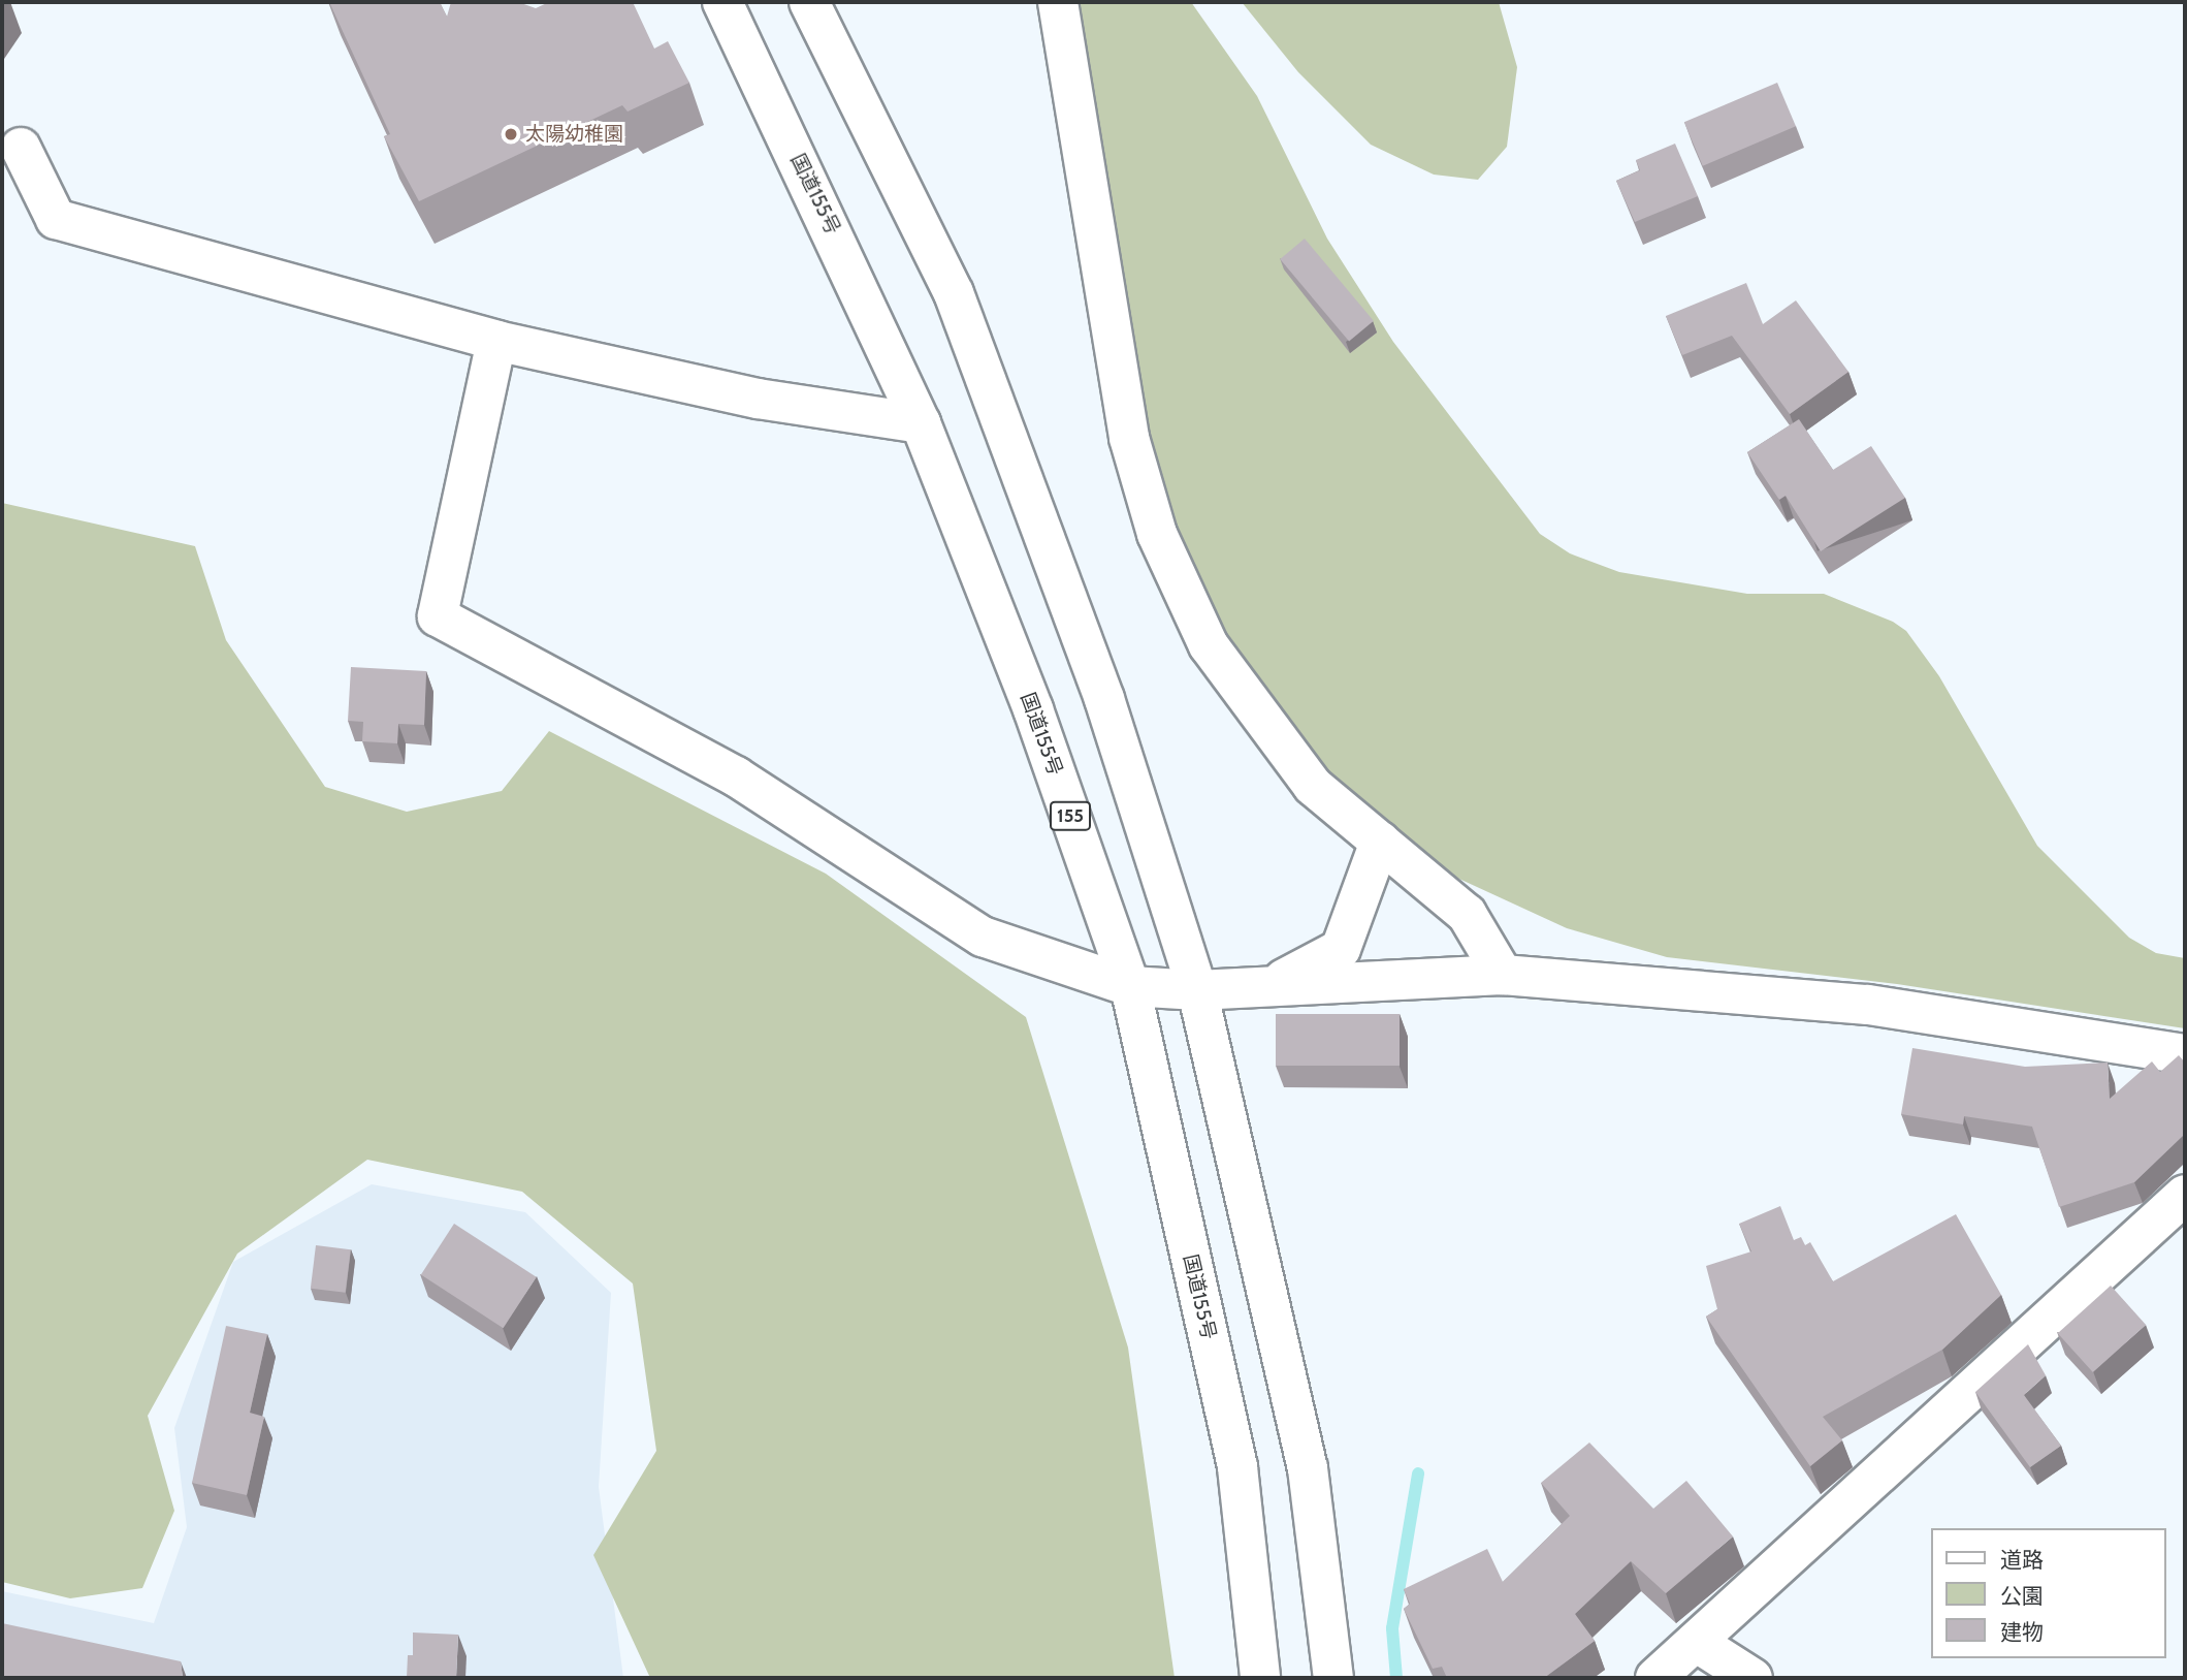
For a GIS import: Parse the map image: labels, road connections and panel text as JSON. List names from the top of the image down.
{
  "streets": {
    "main road": ["国道155号", "155"]
  },
  "places": ["太陽幼稚園"],
  "legend": ["道路", "公園", "建物"]
}
